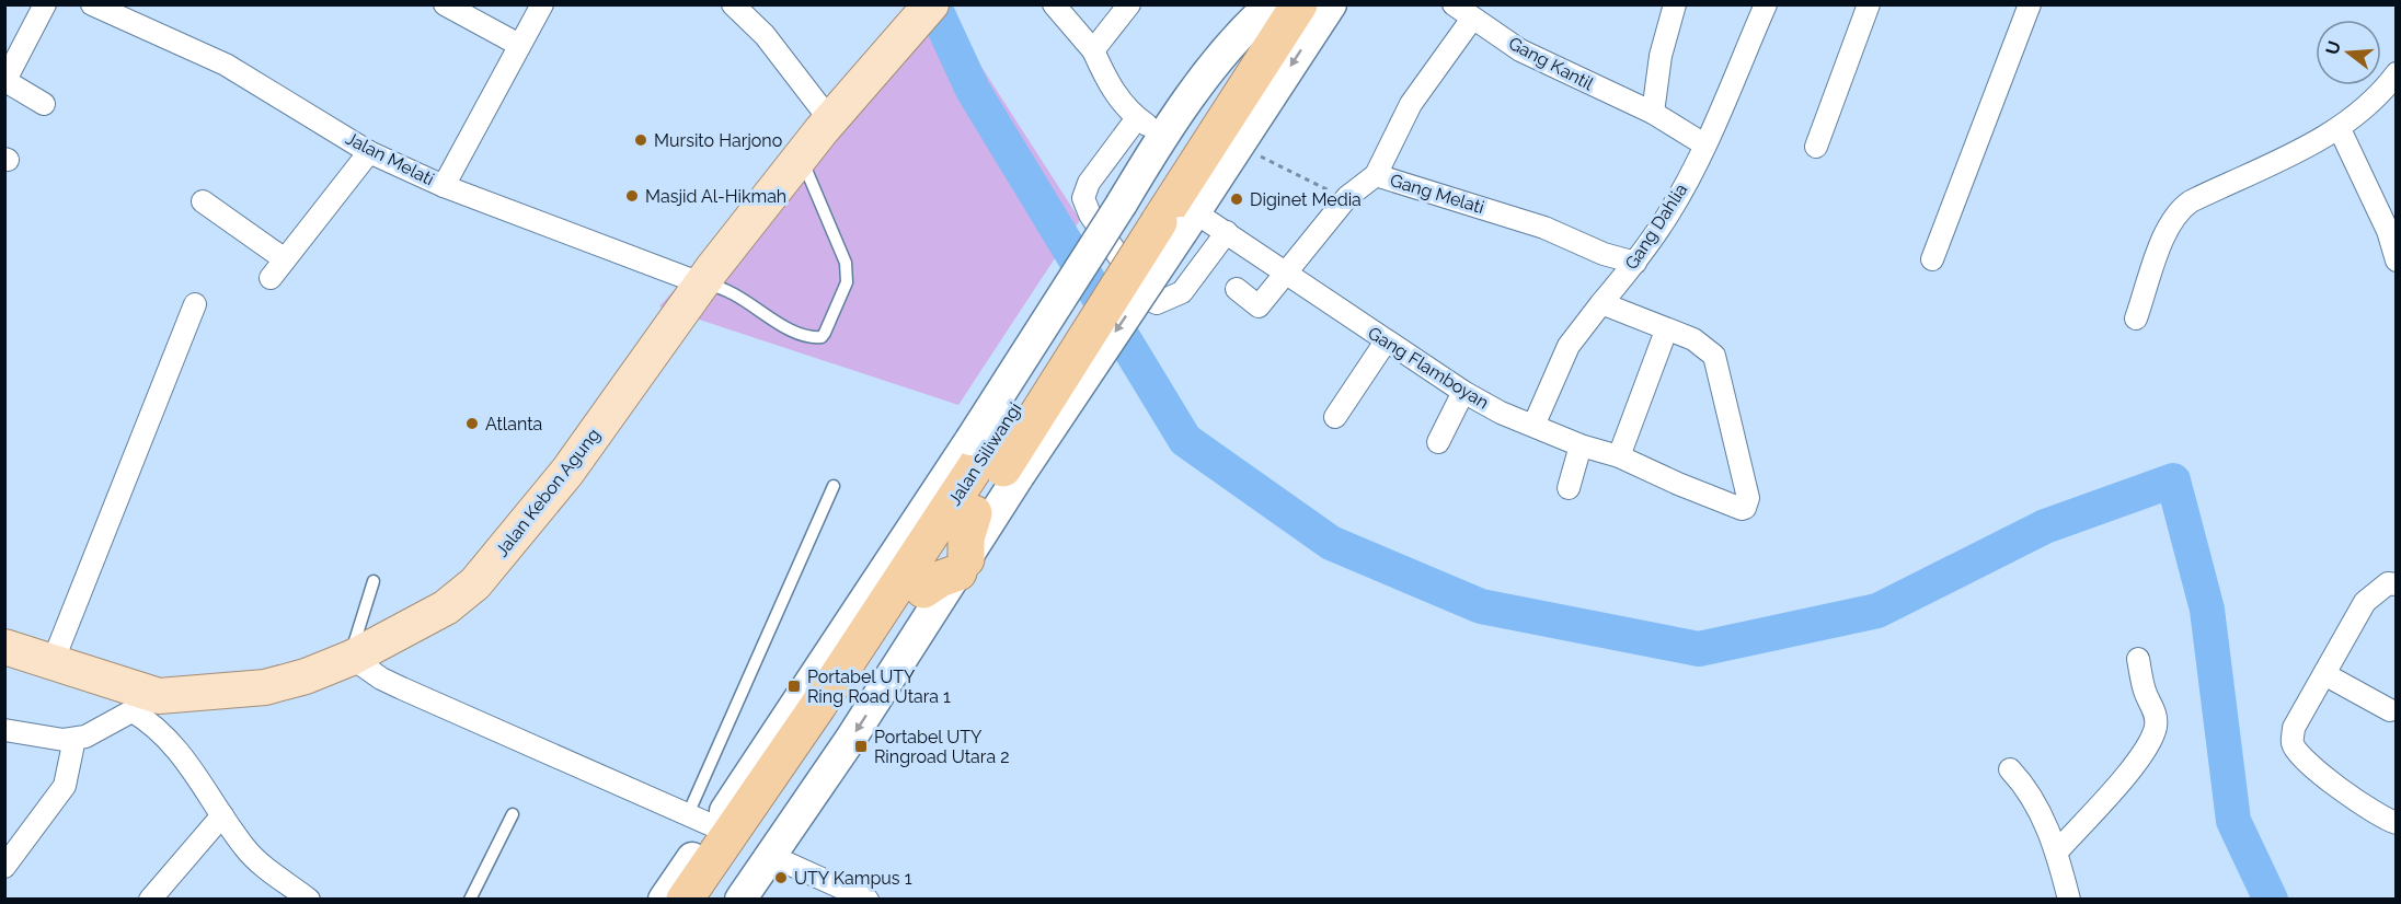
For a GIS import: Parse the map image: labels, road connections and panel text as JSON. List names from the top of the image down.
{
  "streets": {
    "highway": ["Jalan Siliwangi"],
    "main road": ["Jalan Kebon Agung"],
    "street": [
      "Gang Kantil",
      "Jalan Melati",
      "Gang Melati",
      "Gang Dahlia",
      "Gang Flamboyan"
    ]
  },
  "crossings": [
    ["Gang Kantil", "Gang Melati"],
    ["Gang Kantil", "Gang Dahlia"],
    ["Jalan Melati", "Jalan Kebon Agung"],
    ["Gang Melati", "Gang Dahlia"],
    ["Gang Dahlia", "Gang Flamboyan"],
    ["Gang Flamboyan", "Jalan Siliwangi"]
  ],
  "places": {
    "other": [
      "Mursito Harjono",
      "Masjid Al-Hikmah",
      "Diginet Media",
      "Atlanta",
      "UTY Kampus 1"
    ],
    "transit": ["Portabel UTY Ring Road Utara 1", "Portabel UTY Ringroad Utara 2"]
  },
  "north": "left"
}
